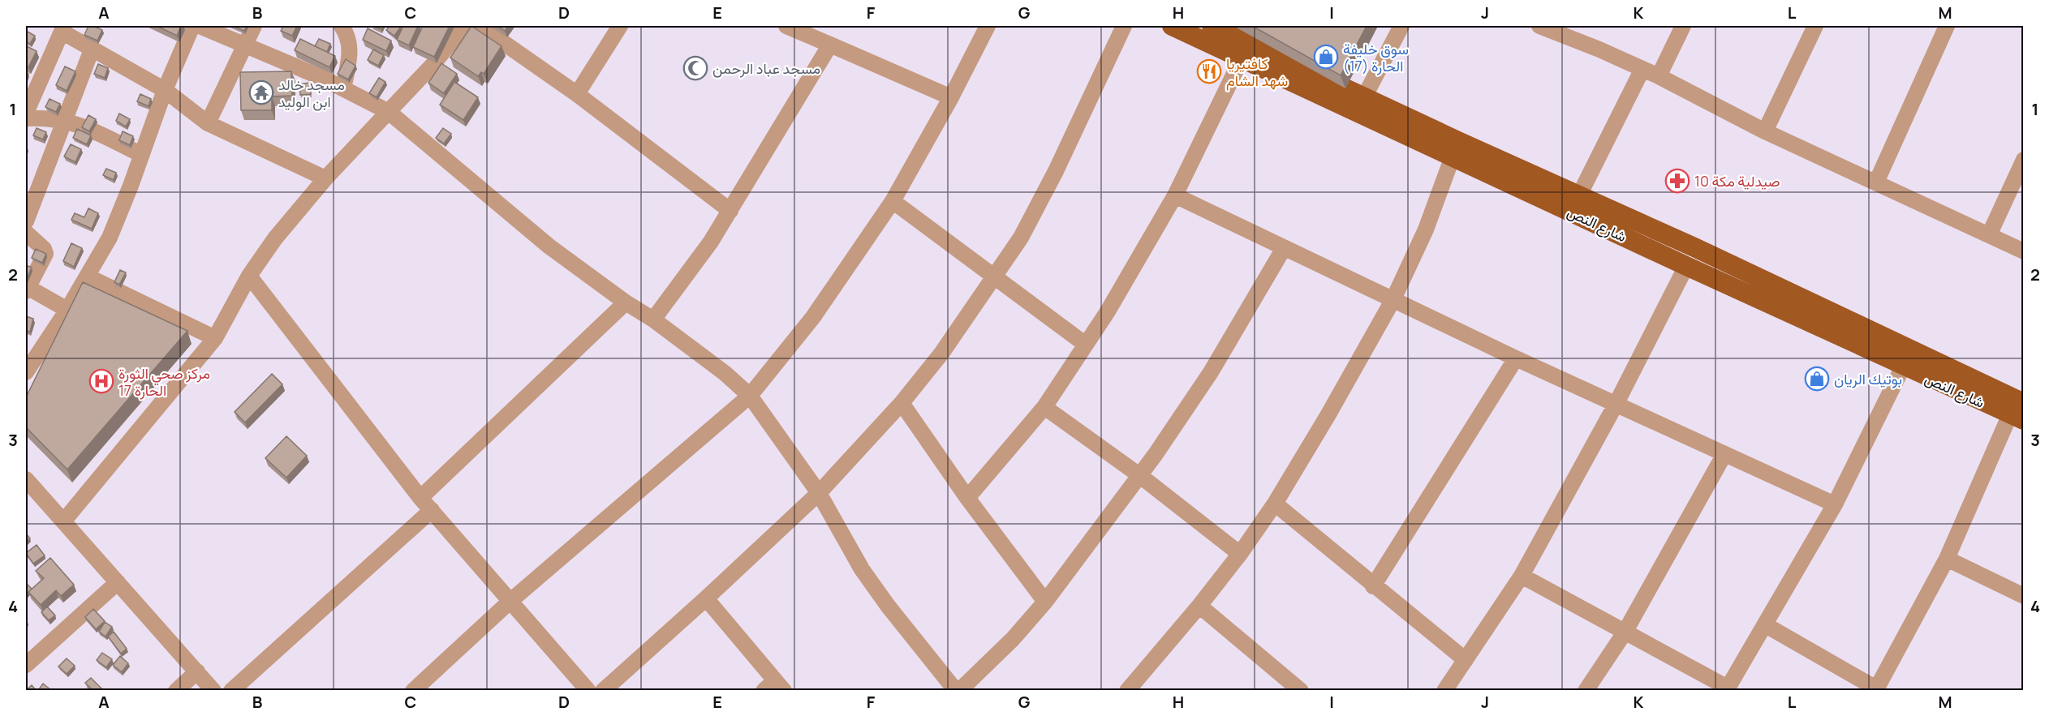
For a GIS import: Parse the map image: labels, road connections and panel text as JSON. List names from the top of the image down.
{
  "streets": {
    "main road": ["شارع النص"]
  },
  "places": {
    "shop": ["سوق خليفة الحارة (17)", "بوتيك الريان"],
    "mosque": ["مسجد عباد الرحمن"],
    "restaurant": ["كافتيريا شهد الشام"],
    "temple": ["مسجد خالد ابن الوليد"],
    "pharmacy": ["صيدلية مكة 10"],
    "hospital": ["مركز صحي الثورة الحارة 17"]
  },
  "grid": {
    "columns": [
      "A",
      "B",
      "C",
      "D",
      "E",
      "F",
      "G",
      "H",
      "I",
      "J",
      "K",
      "L",
      "M"
    ],
    "rows": [
      "1",
      "2",
      "3",
      "4"
    ]
  }
}
